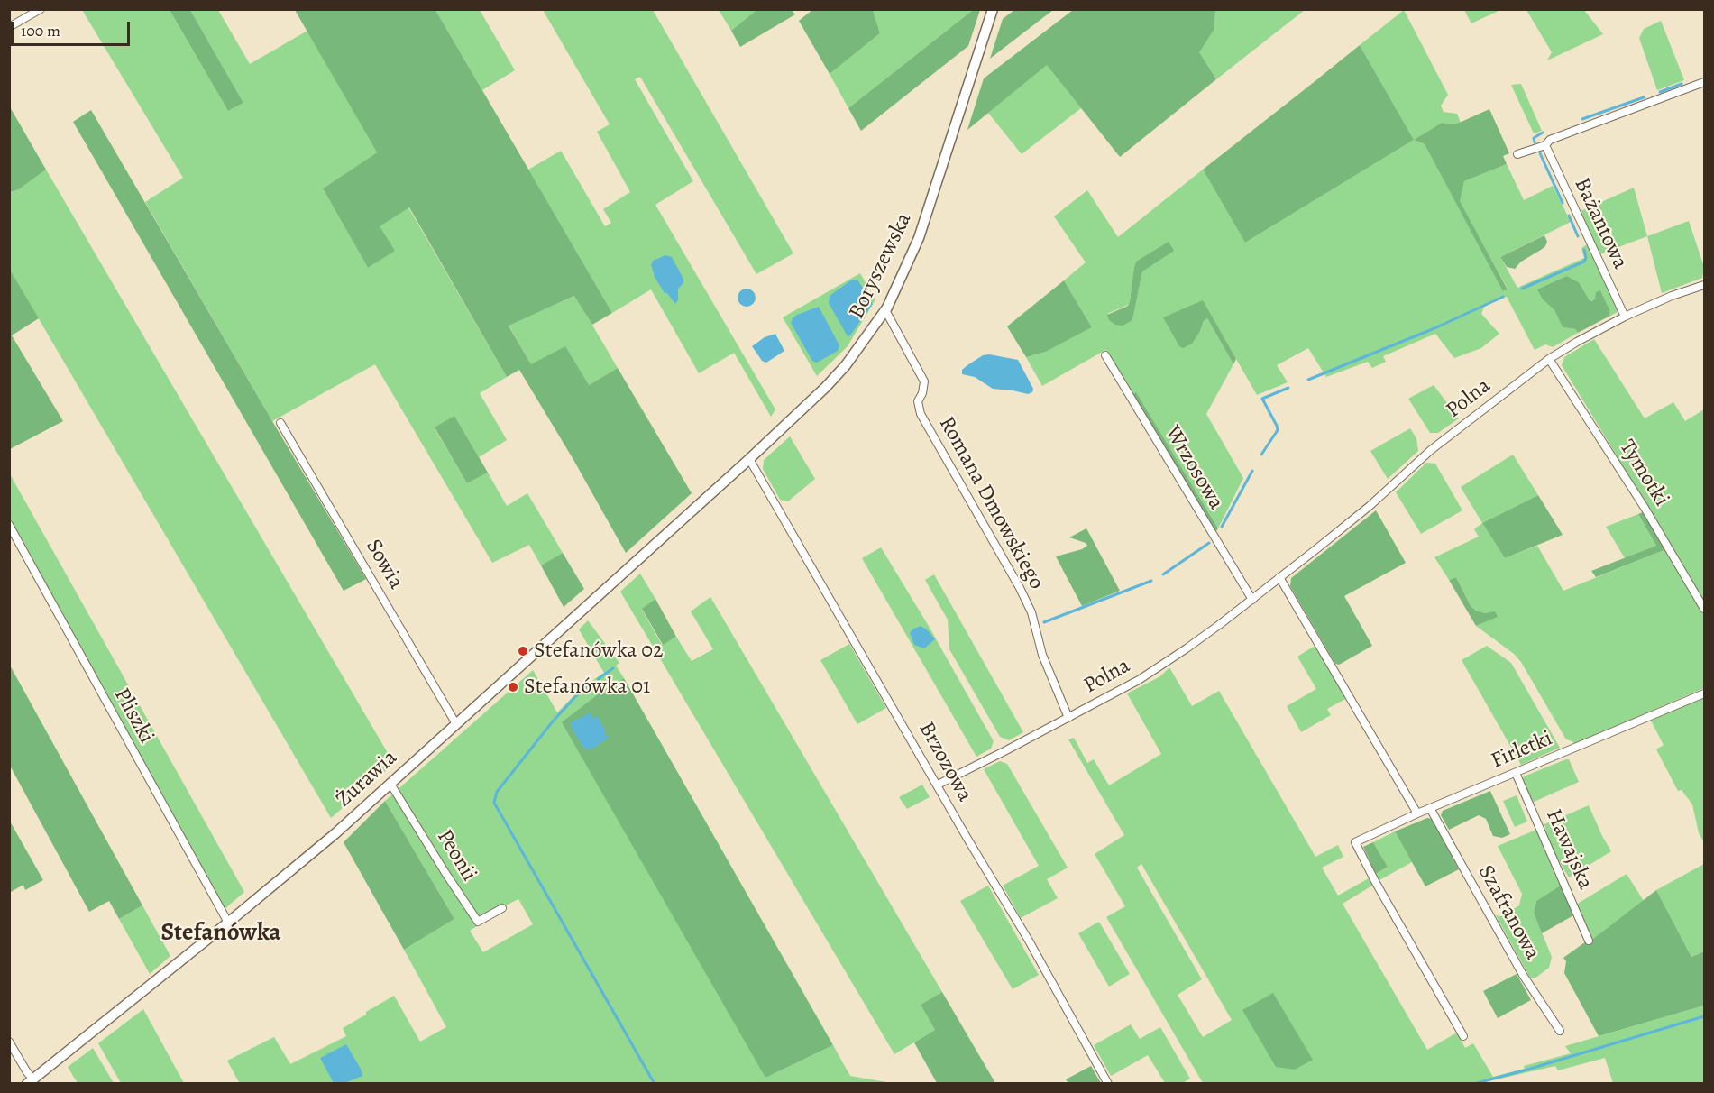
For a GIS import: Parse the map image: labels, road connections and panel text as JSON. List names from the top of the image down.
{
  "streets": {
    "main road": ["Boryszewska", "Żurawia"],
    "street": [
      "Bażantowa",
      "Polna",
      "Wrzosowa",
      "Tymotki",
      "Romana Dmowskiego",
      "Sowia",
      "Pliszki",
      "Firletki",
      "Brzozowa",
      "Hawajska",
      "Peonii",
      "Szafranowa"
    ]
  },
  "crossings": [
    ["Bażantowa", "Polna"],
    ["Boryszewska", "Romana Dmowskiego"],
    ["Boryszewska", "Brzozowa"],
    ["Boryszewska", "Żurawia"],
    ["Polna", "Wrzosowa"],
    ["Polna", "Tymotki"],
    ["Polna", "Romana Dmowskiego"],
    ["Polna", "Brzozowa"],
    ["Sowia", "Żurawia"],
    ["Pliszki", "Żurawia"],
    ["Firletki", "Hawajska"],
    ["Firletki", "Szafranowa"],
    ["Żurawia", "Peonii"]
  ],
  "districts": ["Stefanówka"],
  "places": ["Stefanówka 02", "Stefanówka 01"],
  "scale_bar": "100 m"
}
